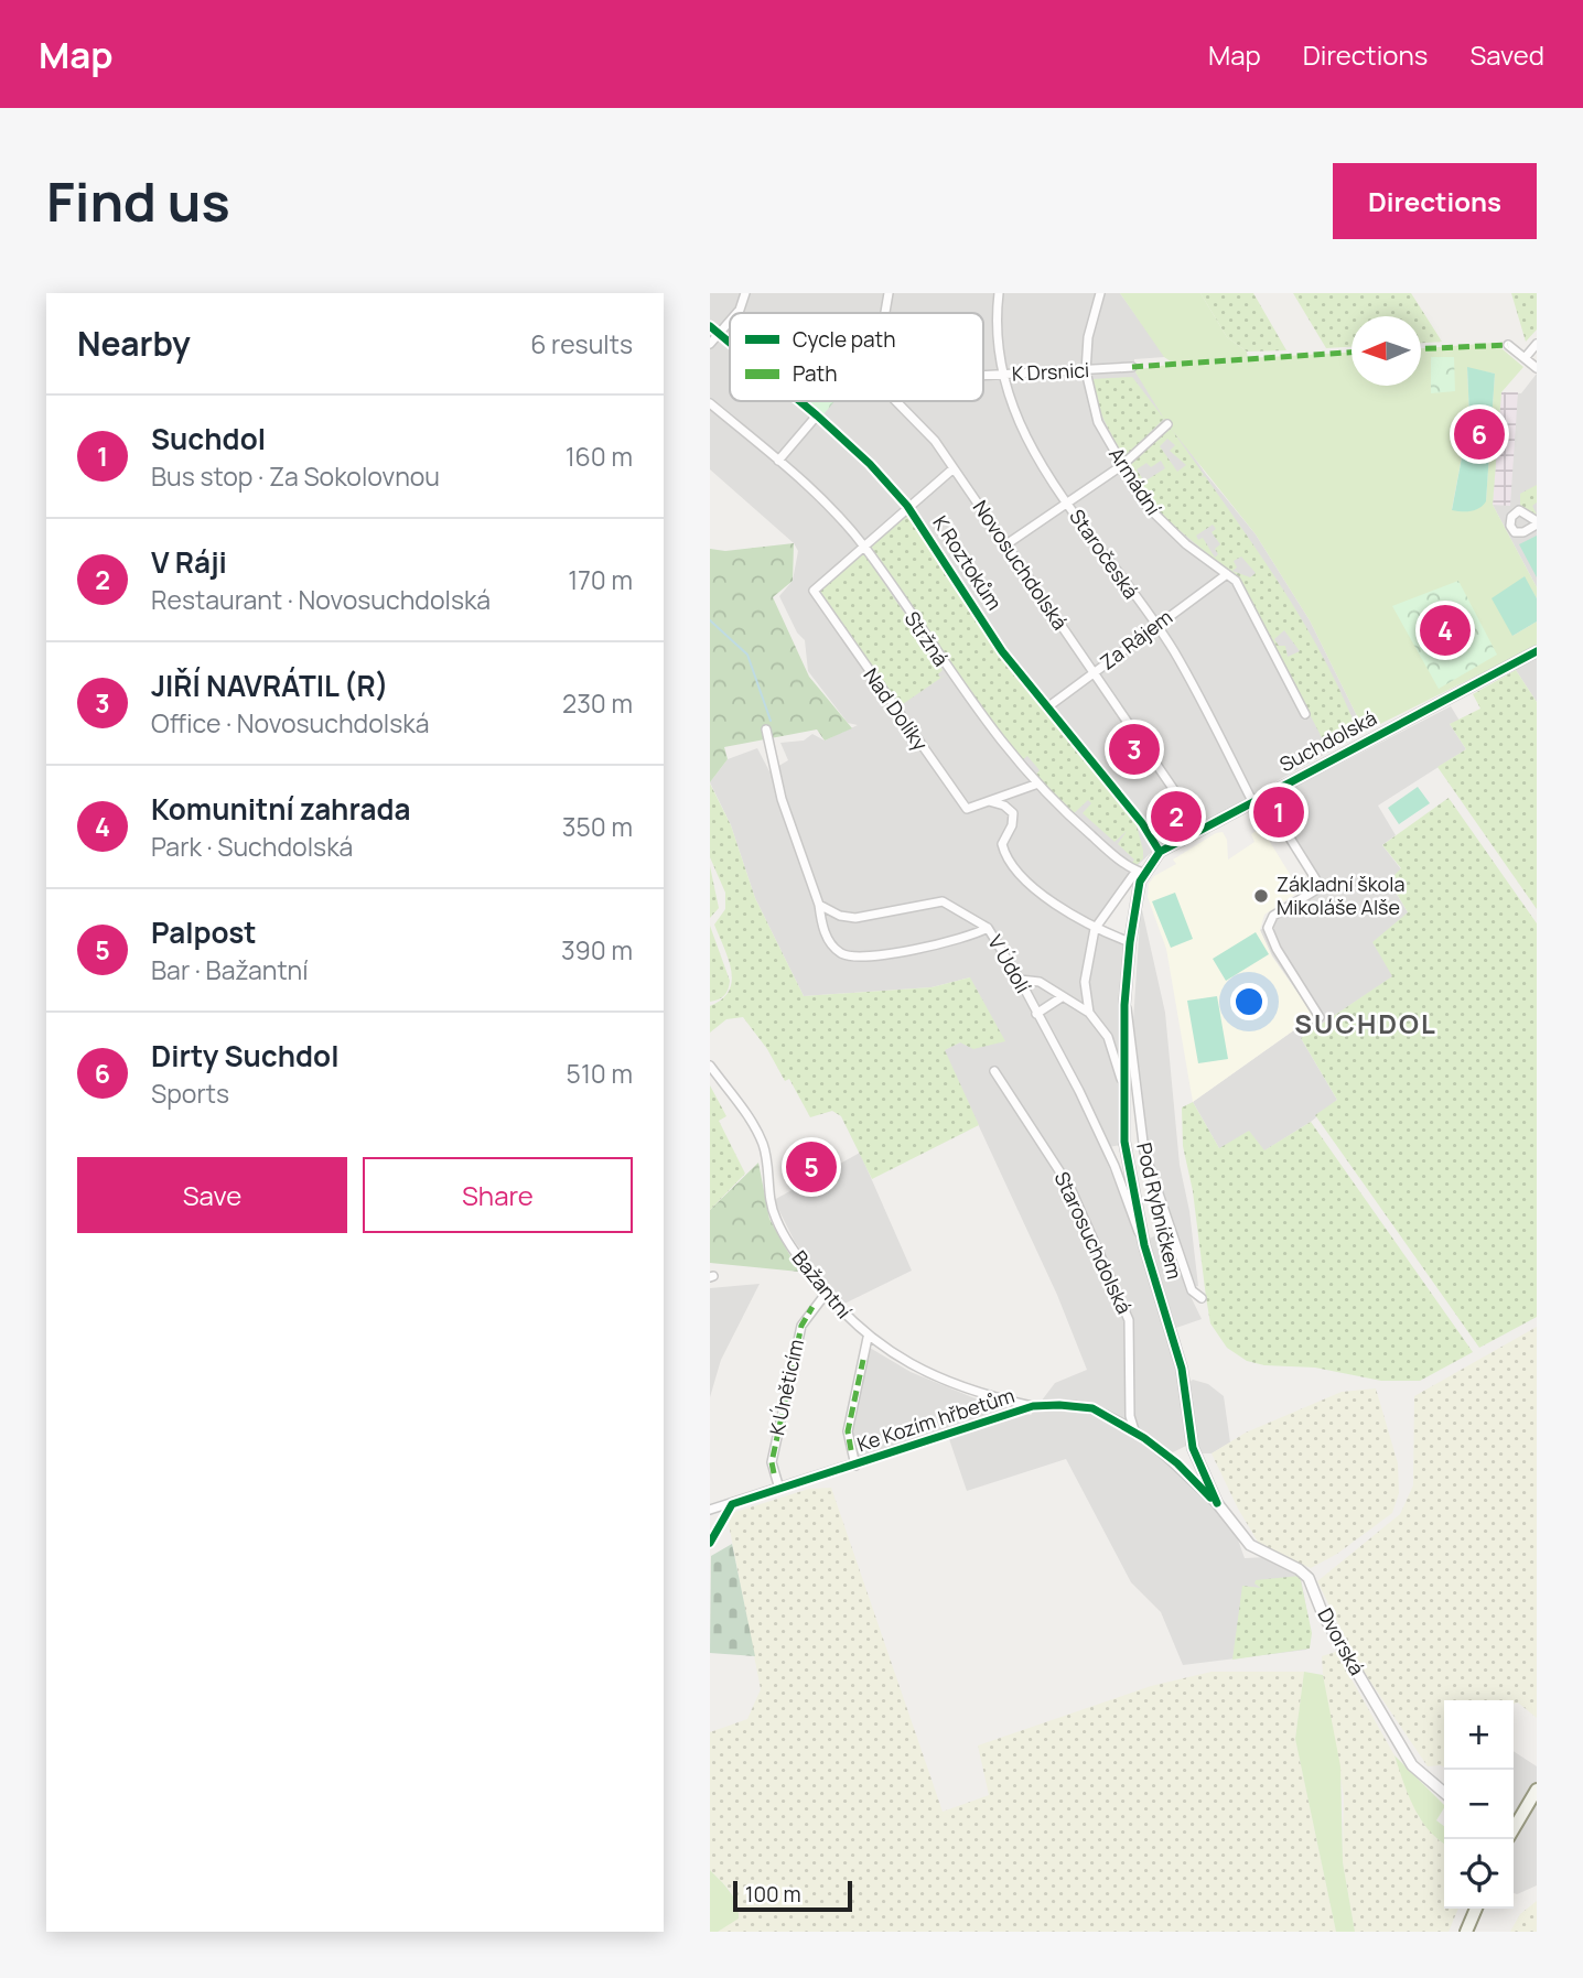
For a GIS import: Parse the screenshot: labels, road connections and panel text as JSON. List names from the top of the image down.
{
  "streets": {
    "street": [
      "K Drsnici",
      "Armádní",
      "Staročeská",
      "K Roztokům",
      "Novosuchdolská",
      "Stržná",
      "Za Rájem",
      "Nad Dolíky",
      "Suchdolská",
      "V Údolí",
      "Pod Rybníčkem",
      "Starosuchdolská",
      "Bažantní",
      "K Úněticím",
      "Ke Kozím hřbetům",
      "Dvorská"
    ]
  },
  "crossings": [
    ["K Drsnici", "Armádní"],
    ["K Drsnici", "Staročeská"],
    ["Armádní", "Za Rájem"],
    ["Staročeská", "Za Rájem"],
    ["Staročeská", "Suchdolská"],
    ["K Roztokům", "Za Rájem"],
    ["K Roztokům", "Suchdolská"],
    ["Novosuchdolská", "Za Rájem"],
    ["Novosuchdolská", "Suchdolská"],
    ["Stržná", "Nad Dolíky"],
    ["Stržná", "Suchdolská"],
    ["Stržná", "Pod Rybníčkem"],
    ["Suchdolská", "Pod Rybníčkem"],
    ["V Údolí", "Pod Rybníčkem"],
    ["Pod Rybníčkem", "Ke Kozím hřbetům"],
    ["Pod Rybníčkem", "Dvorská"],
    ["Starosuchdolská", "Ke Kozím hřbetům"],
    ["Bažantní", "K Úněticím"],
    ["Bažantní", "Ke Kozím hřbetům"],
    ["K Úněticím", "Ke Kozím hřbetům"],
    ["Ke Kozím hřbetům", "Dvorská"]
  ],
  "districts": ["SUCHDOL"],
  "places": ["Základní škola Mikoláše Alše"],
  "legend": ["Cycle path", "Path"],
  "scale_bar": "100 m",
  "north": "left",
  "page": {
    "header": "Map",
    "nav": ["Map", "Directions", "Saved"],
    "buttons": [
      "Directions",
      ["Save", "Share"]
    ],
    "title": "Find us",
    "heading": ["Nearby", "6 results"],
    "list": [
      {
        "mark": "1",
        "name": "Suchdol",
        "note": "Bus stop · Za Sokolovnou",
        "value": "160 m"
      },
      {
        "mark": "2",
        "name": "V Ráji",
        "note": "Restaurant · Novosuchdolská",
        "value": "170 m"
      },
      {
        "mark": "3",
        "name": "JIŘÍ NAVRÁTIL (R)",
        "note": "Office · Novosuchdolská",
        "value": "230 m"
      },
      {
        "mark": "4",
        "name": "Komunitní zahrada",
        "note": "Park · Suchdolská",
        "value": "350 m"
      },
      {
        "mark": "5",
        "name": "Palpost",
        "note": "Bar · Bažantní",
        "value": "390 m"
      },
      {
        "mark": "6",
        "name": "Dirty Suchdol",
        "note": "Sports",
        "value": "510 m"
      }
    ],
    "pins": [
      "6",
      "4",
      "3",
      "1",
      "2",
      "5"
    ],
    "map_buttons": ["+", "−"],
    "scale": "100 m"
  }
}
